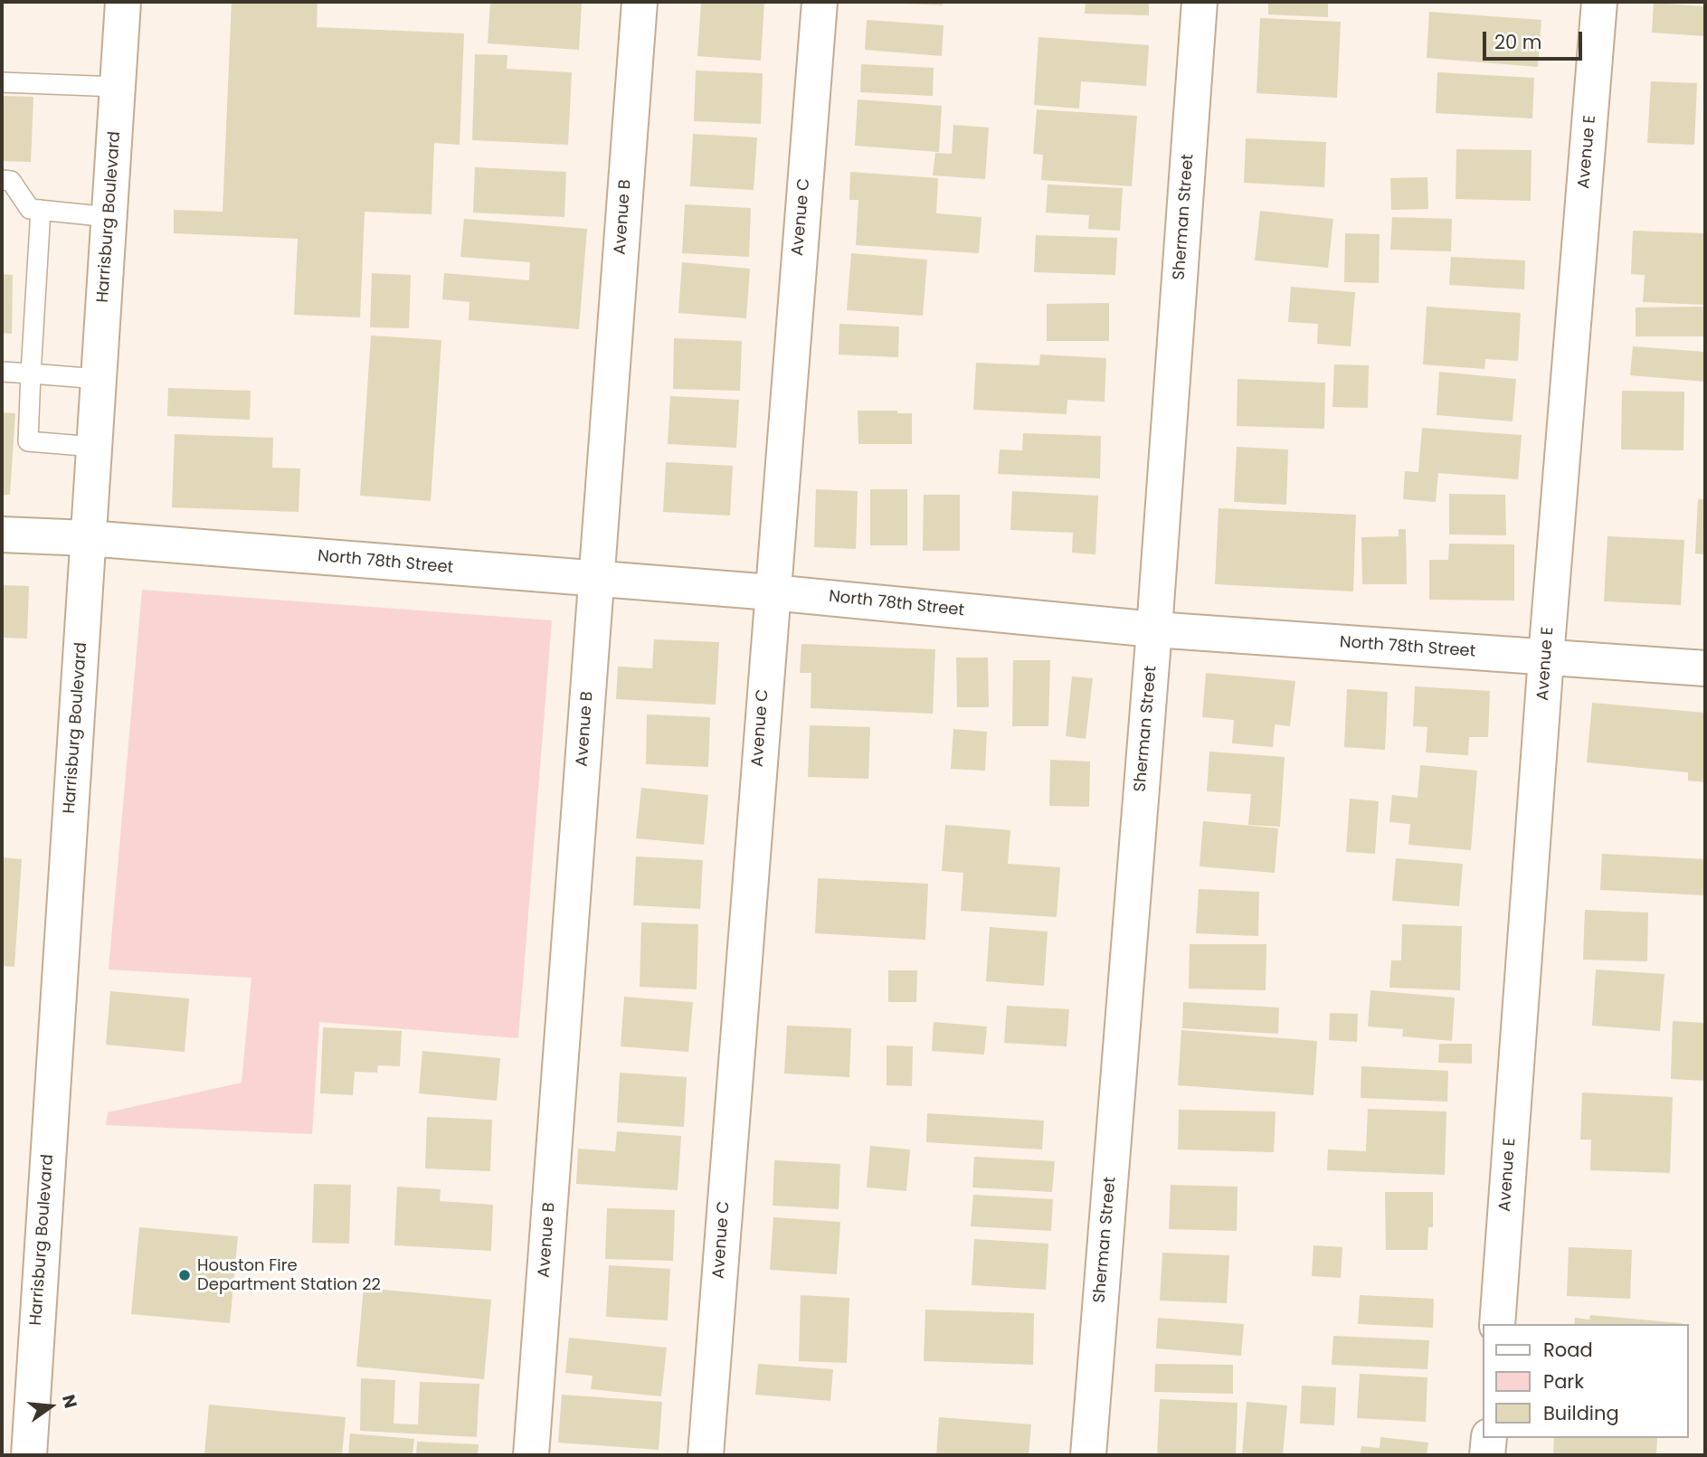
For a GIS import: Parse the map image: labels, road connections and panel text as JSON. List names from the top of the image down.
{
  "streets": {
    "street": [
      "Avenue E",
      "Harrisburg Boulevard",
      "Avenue B",
      "Avenue C",
      "Sherman Street",
      "North 78th Street"
    ]
  },
  "crossings": [
    ["Avenue E", "North 78th Street"],
    ["Harrisburg Boulevard", "North 78th Street"],
    ["Avenue B", "North 78th Street"],
    ["Avenue C", "North 78th Street"],
    ["Sherman Street", "North 78th Street"]
  ],
  "places": ["Houston Fire Department Station 22"],
  "legend": ["Road", "Park", "Building"],
  "scale_bar": "20 m",
  "north": "right"
}
